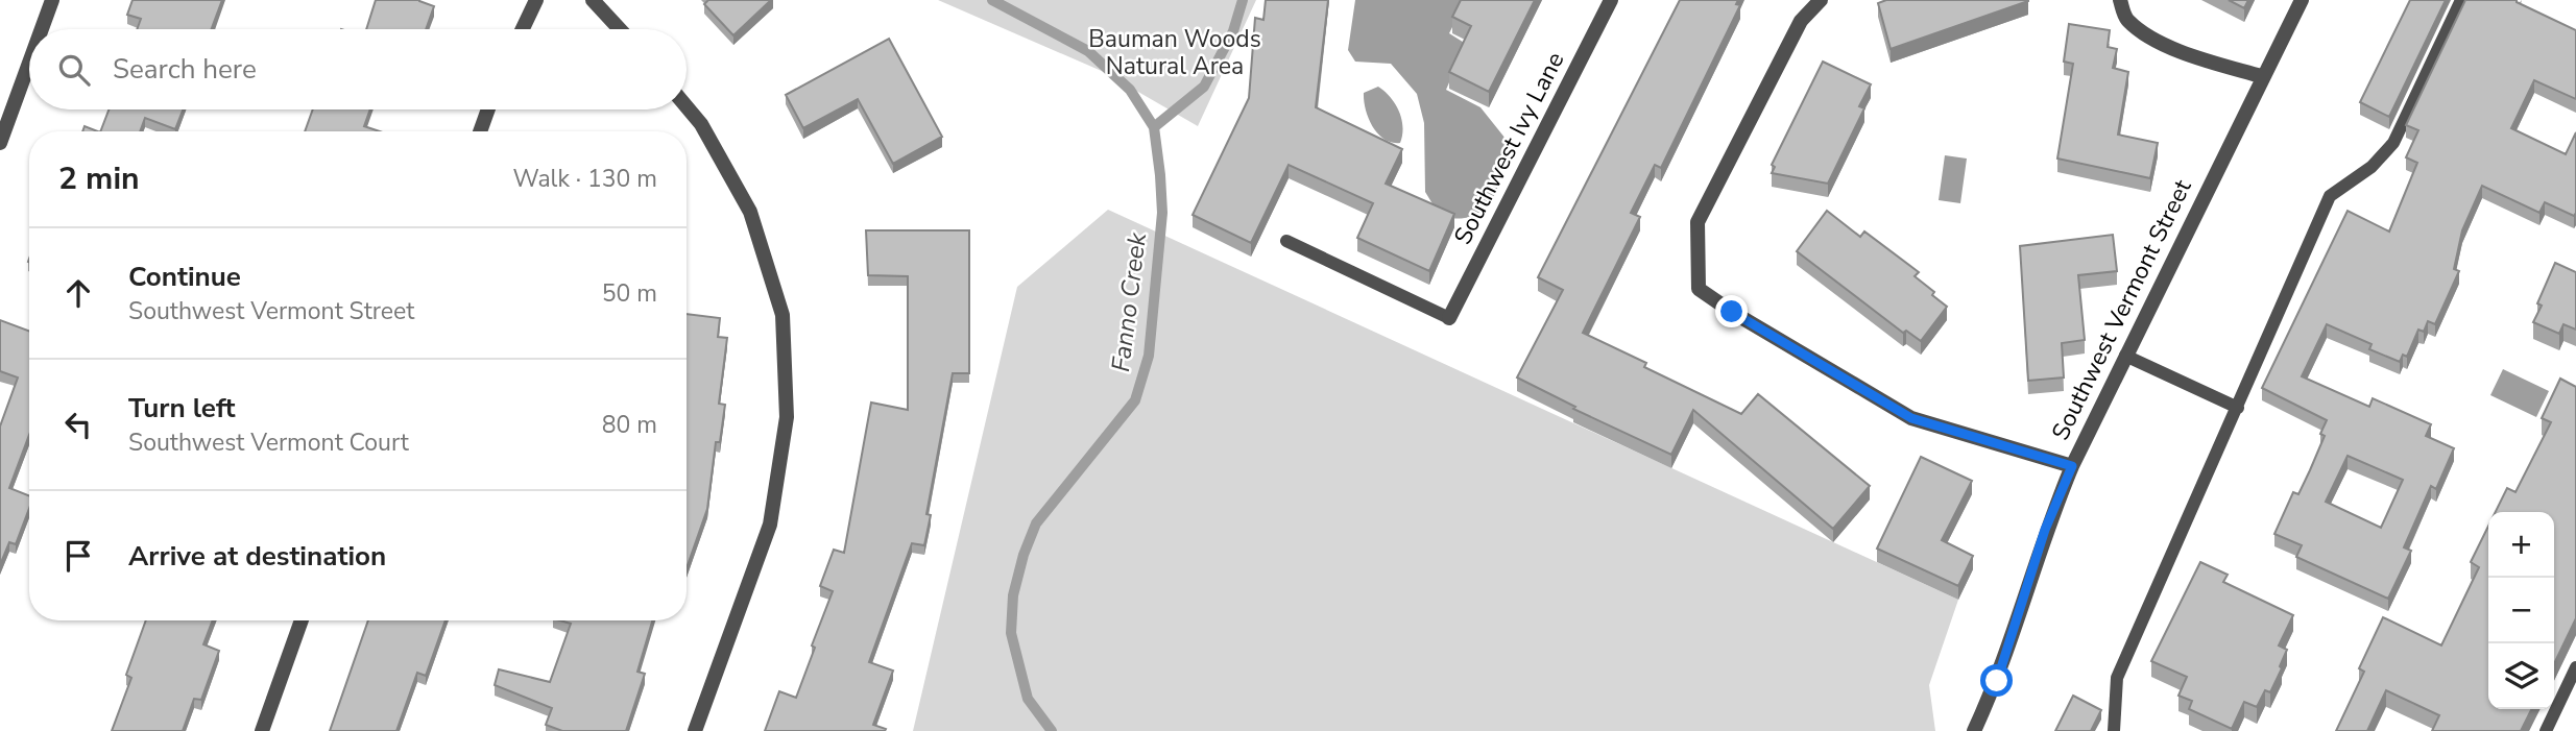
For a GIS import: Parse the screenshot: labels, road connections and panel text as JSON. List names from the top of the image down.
{
  "streets": {
    "street": ["Southwest Ivy Lane", "Southwest Vermont Street"]
  },
  "water": ["Fanno Creek"],
  "parks": ["Bauman Woods Natural Area"],
  "page": {
    "search": "Search here",
    "heading": ["2 min", "Walk · 130 m"],
    "list": [
      ["Continue", "Southwest Vermont Street", "50 m"],
      ["Turn left", "Southwest Vermont Court", "80 m"],
      "Arrive at destination"
    ],
    "map_buttons": ["+", "−"]
  }
}
